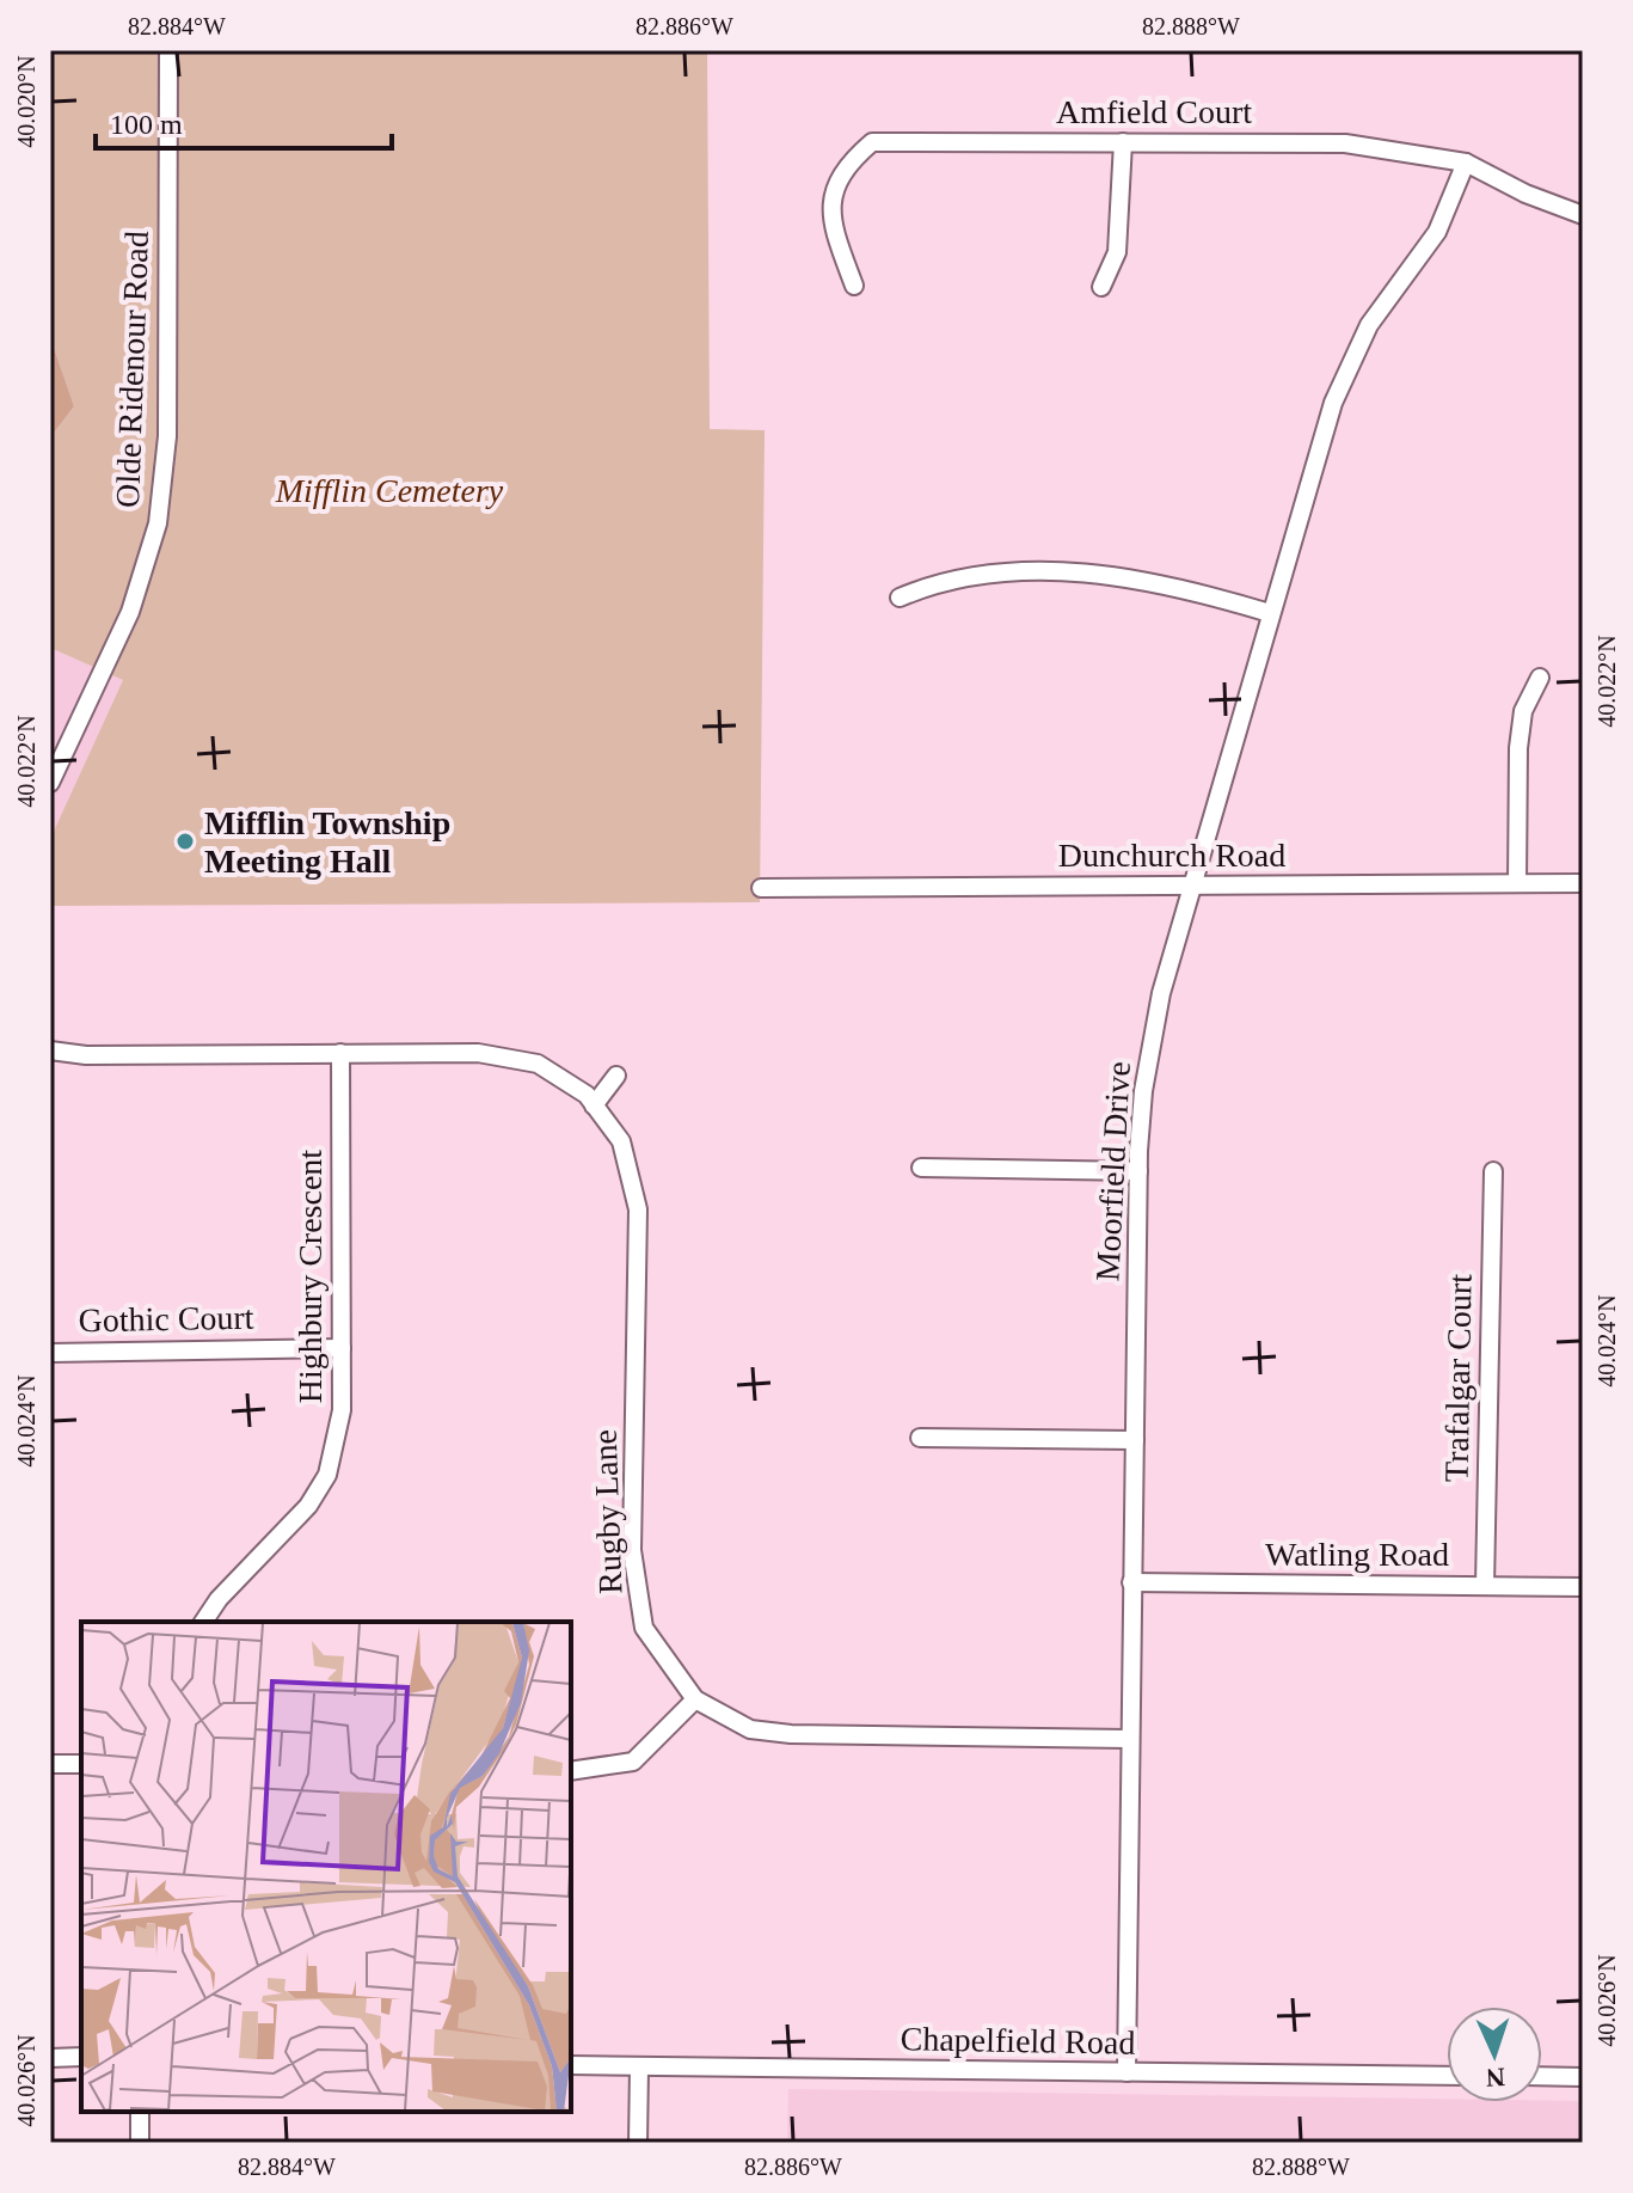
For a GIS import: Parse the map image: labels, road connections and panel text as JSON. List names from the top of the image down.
{
  "streets": {
    "street": [
      "Amfield Court",
      "Olde Ridenour Road",
      "Dunchurch Road",
      "Moorfield Drive",
      "Highbury Crescent",
      "Gothic Court",
      "Trafalgar Court",
      "Rugby Lane",
      "Watling Road",
      "Chapelfield Road"
    ]
  },
  "crossings": [
    ["Amfield Court", "Moorfield Drive"],
    ["Dunchurch Road", "Moorfield Drive"],
    ["Moorfield Drive", "Rugby Lane"],
    ["Moorfield Drive", "Watling Road"],
    ["Moorfield Drive", "Chapelfield Road"],
    ["Highbury Crescent", "Gothic Court"],
    ["Highbury Crescent", "Rugby Lane"],
    ["Trafalgar Court", "Watling Road"]
  ],
  "parks": ["Mifflin Cemetery"],
  "places": ["Mifflin Township Meeting Hall"],
  "scale_bar": "100 m",
  "north": "bottom",
  "coordinates": [
    "82.884°W",
    "82.886°W",
    "82.888°W",
    "40.020°N",
    "40.022°N",
    "40.024°N",
    "40.026°N"
  ]
}
